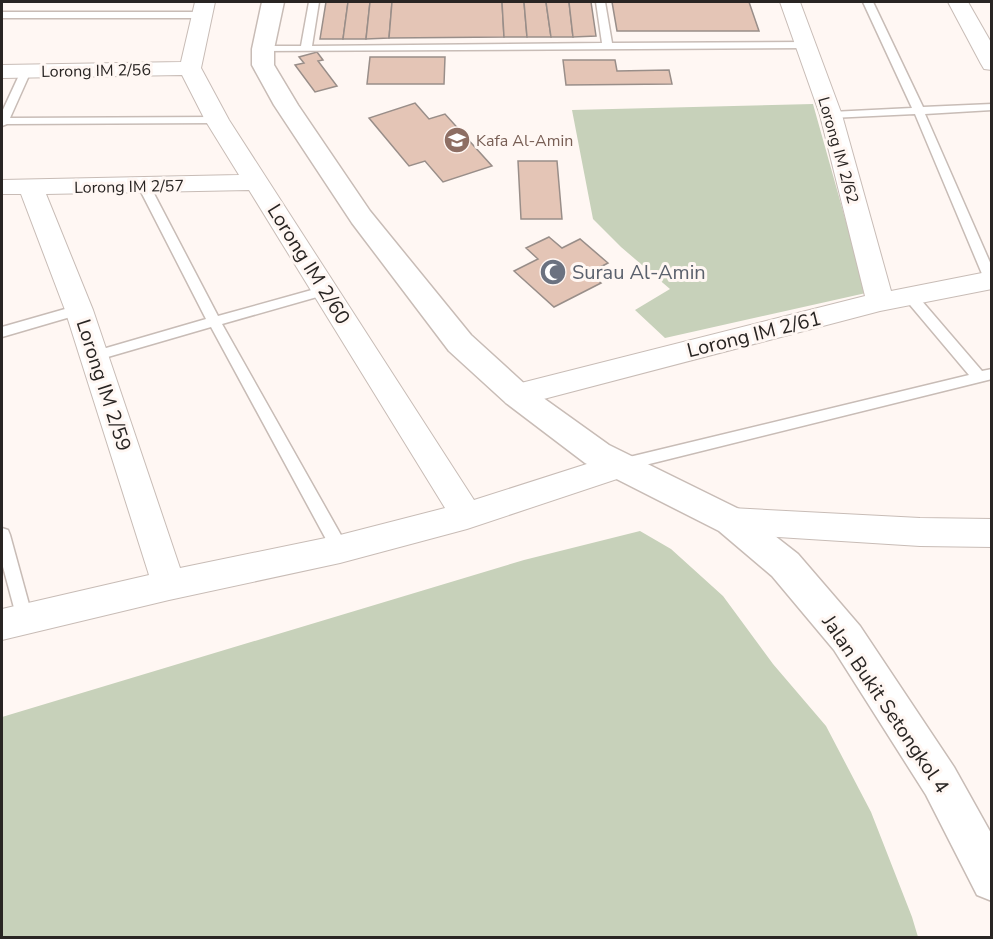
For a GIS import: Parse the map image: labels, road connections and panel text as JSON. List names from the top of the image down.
{
  "streets": {
    "street": [
      "Lorong IM 2/56",
      "Lorong IM 2/62",
      "Lorong IM 2/57",
      "Lorong IM 2/60",
      "Lorong IM 2/61",
      "Lorong IM 2/59",
      "Jalan Bukit Setongkol 4"
    ]
  },
  "crossings": [
    ["Lorong IM 2/56", "Lorong IM 2/60"],
    ["Lorong IM 2/62", "Lorong IM 2/61"],
    ["Lorong IM 2/57", "Lorong IM 2/60"],
    ["Lorong IM 2/57", "Lorong IM 2/59"],
    ["Lorong IM 2/61", "Jalan Bukit Setongkol 4"]
  ],
  "places": {
    "school or university": ["Kafa Al-Amin"],
    "mosque": ["Surau Al-Amin"]
  }
}
